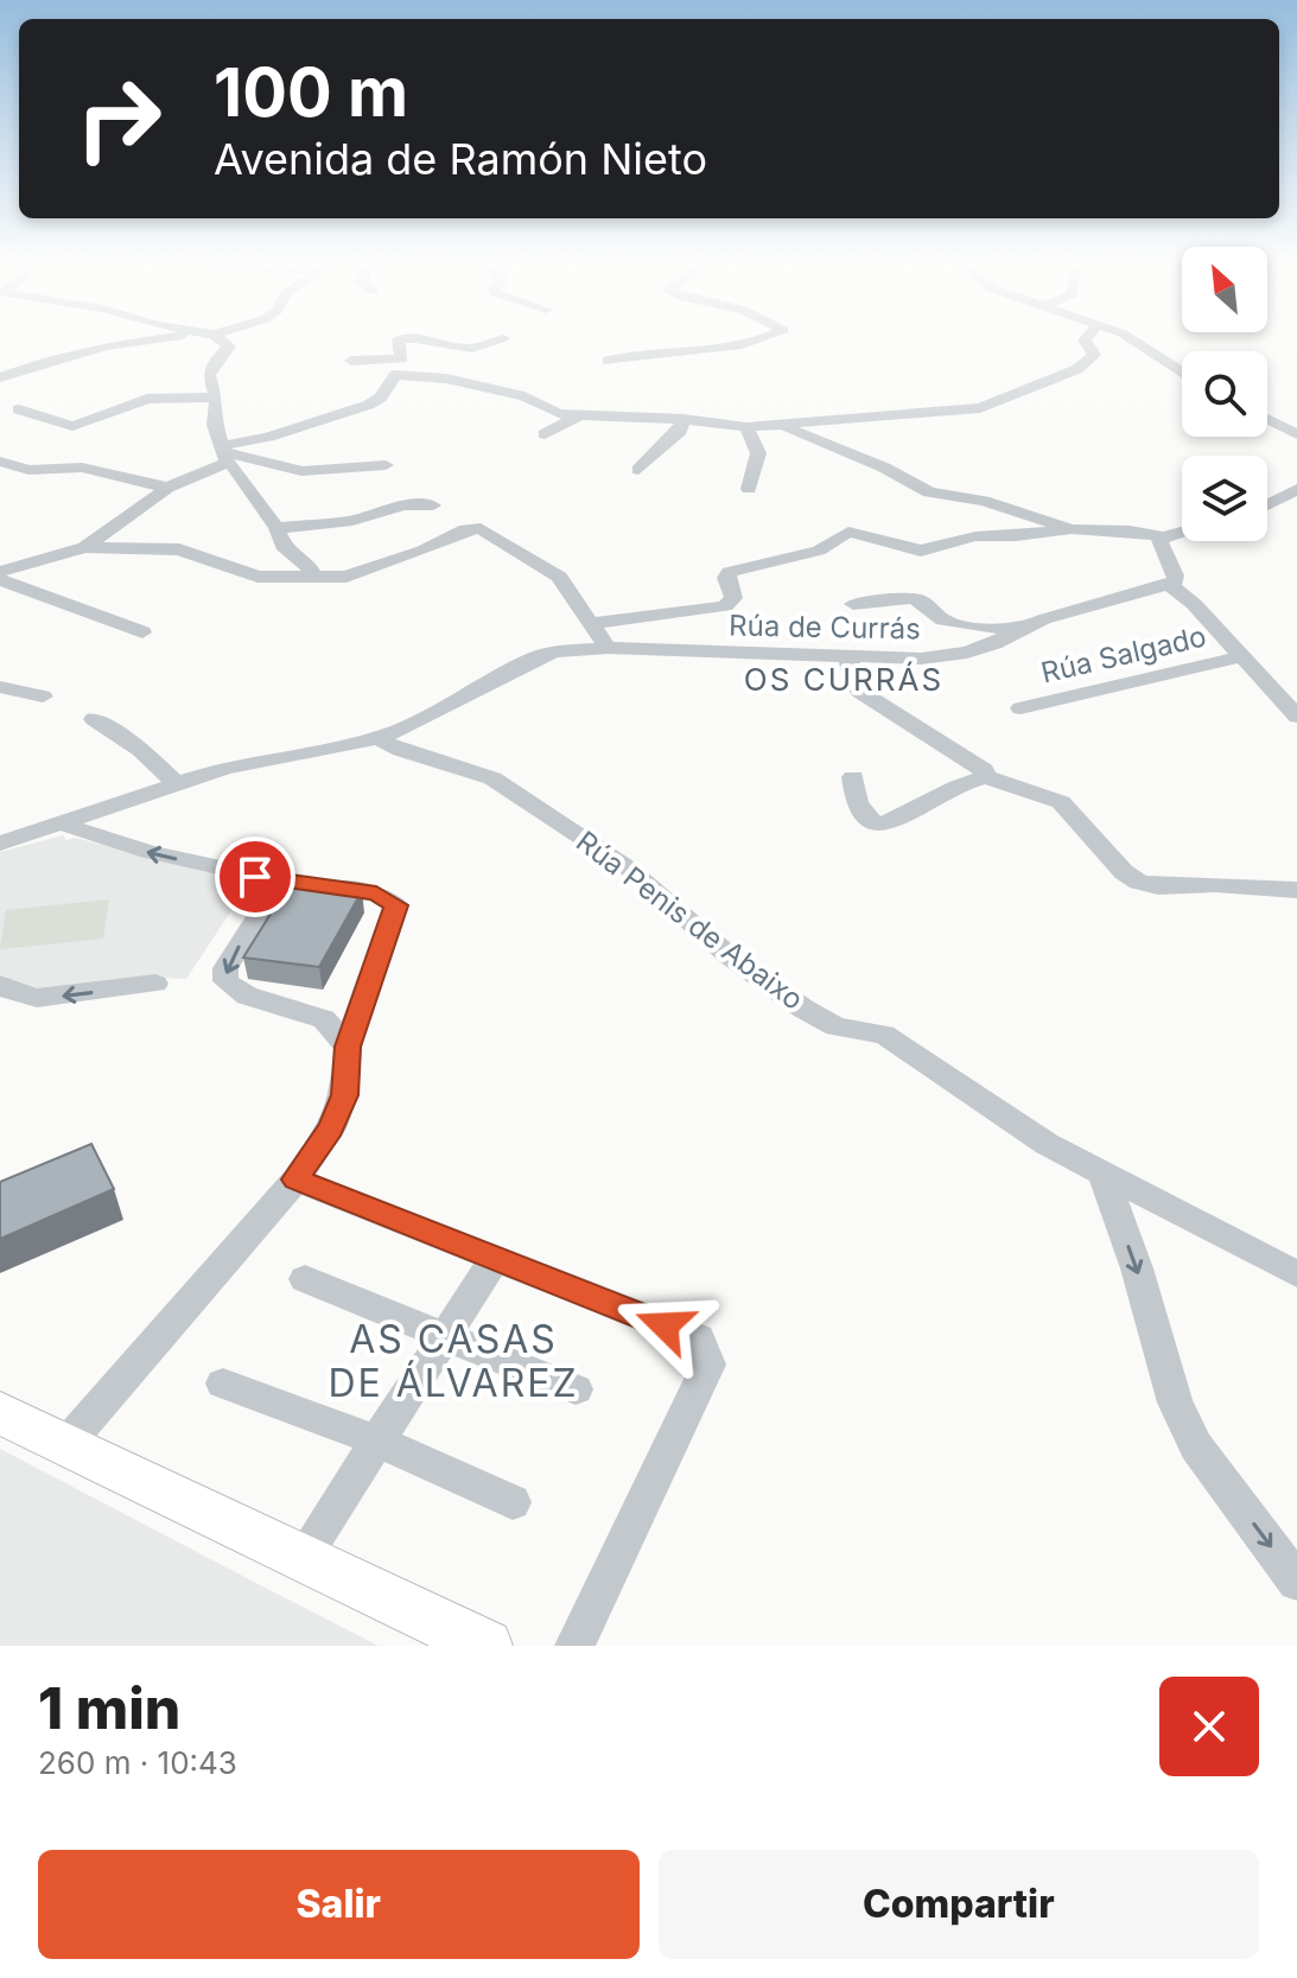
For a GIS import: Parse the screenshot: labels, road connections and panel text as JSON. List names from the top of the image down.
{
  "streets": {
    "street": ["Rúa de Currás", "Rúa Salgado", "Rúa Penis de Abaixo"]
  },
  "crossings": [
    ["Rúa de Currás", "Rúa Salgado"],
    ["Rúa de Currás", "Rúa Penis de Abaixo"]
  ],
  "districts": ["OS CURRÁS", "AS CASAS DE ÁLVAREZ"],
  "north": "top left",
  "page": {
    "turn": ["100 m", "Avenida de Ramón Nieto"],
    "heading": ["1 min", "260 m · 10:43"],
    "buttons": ["Salir", "Compartir"]
  }
}
